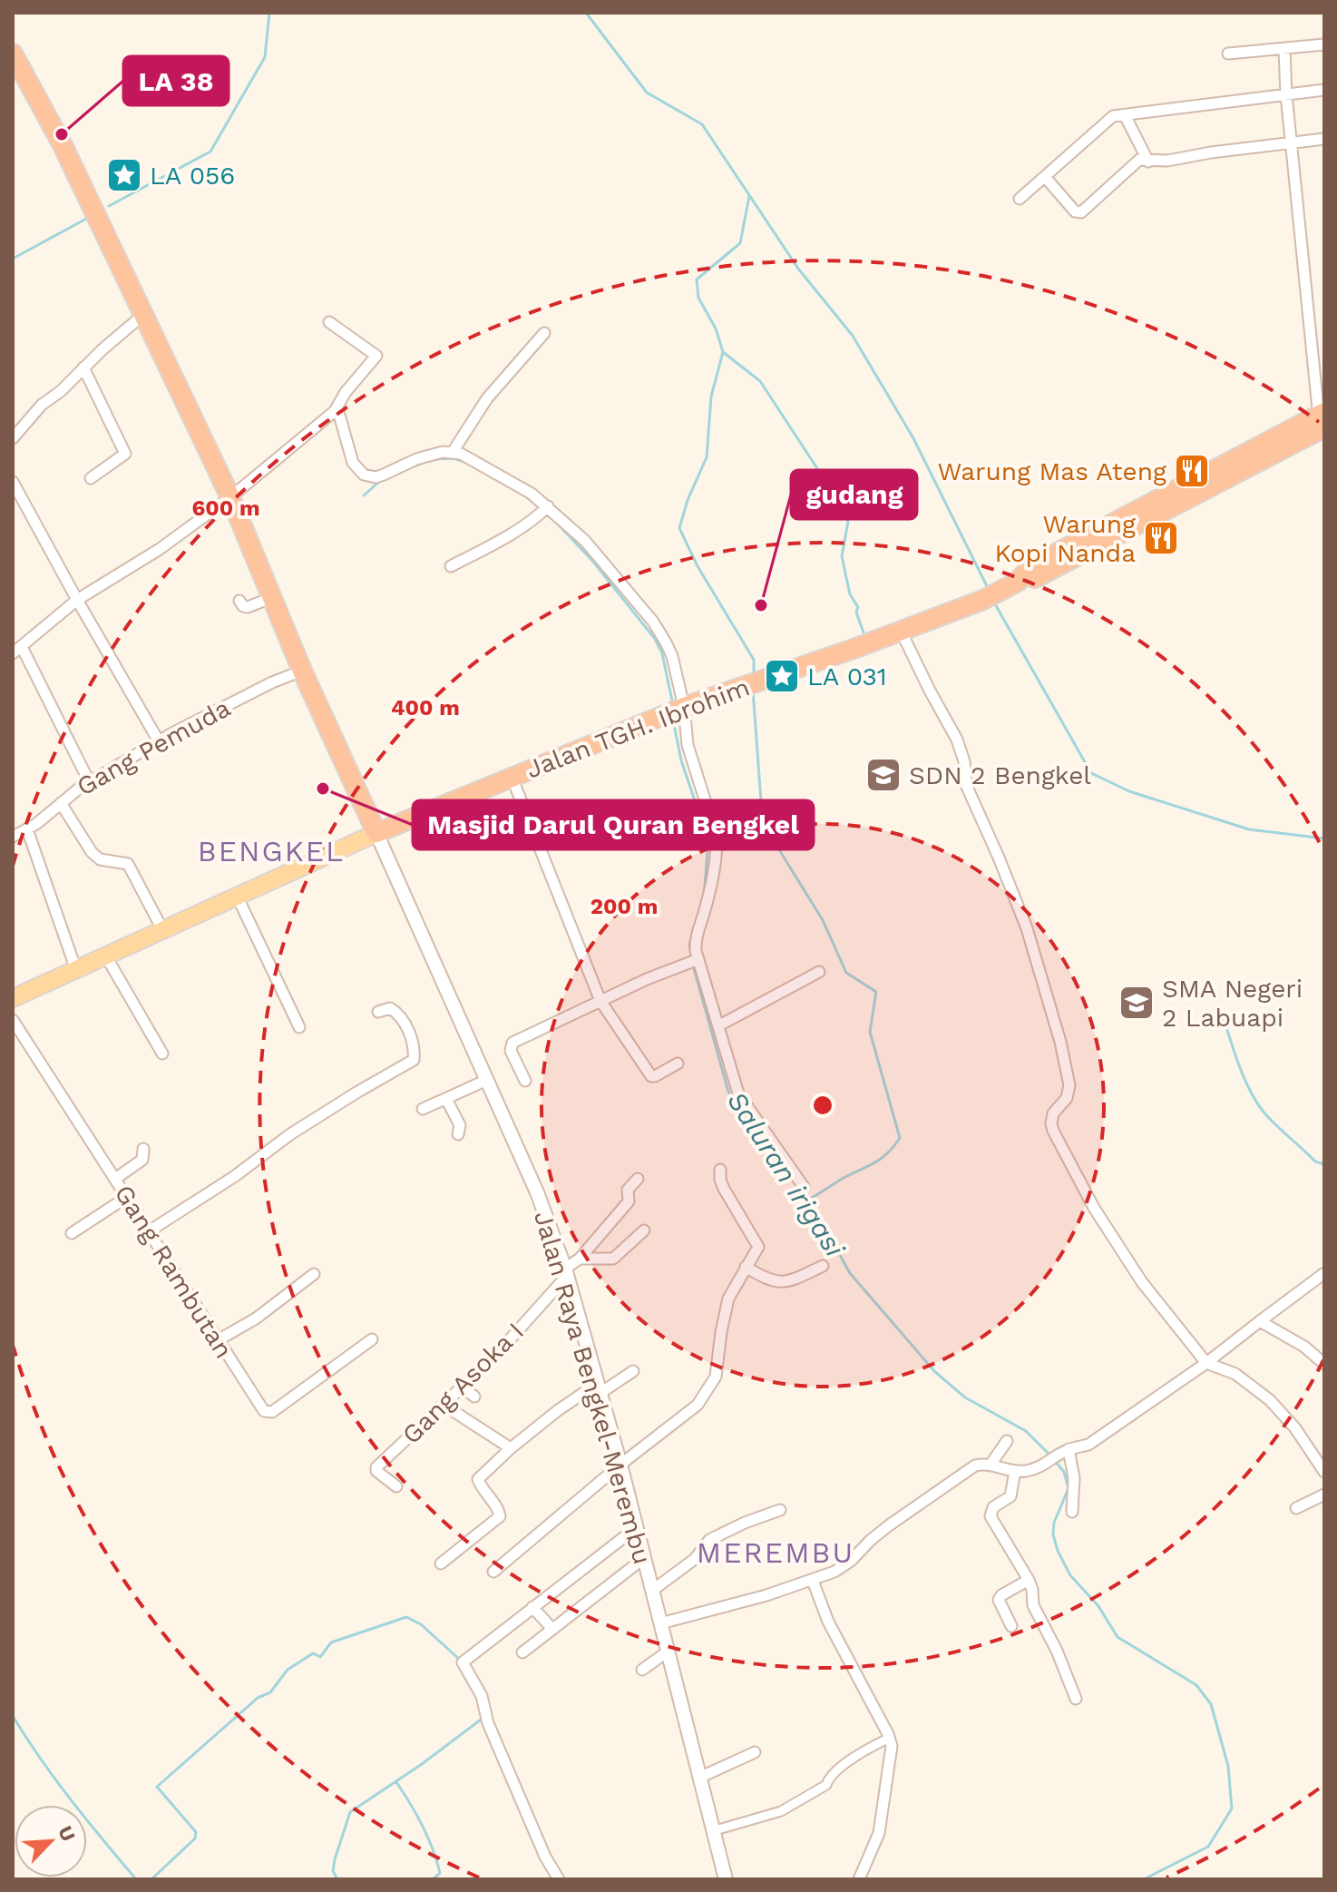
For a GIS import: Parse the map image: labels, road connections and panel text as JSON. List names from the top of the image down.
{
  "streets": {
    "highway": ["Jalan TGH. Ibrohim"],
    "street": [
      "Gang Pemuda",
      "Gang Rambutan",
      "Gang Asoka I",
      "Jalan Raya Bengkel-Merembu"
    ]
  },
  "crossings": [
    ["Jalan TGH. Ibrohim", "Jalan Raya Bengkel-Merembu"],
    ["Gang Asoka I", "Jalan Raya Bengkel-Merembu"]
  ],
  "districts": ["BENGKEL", "MEREMBU"],
  "water": ["Saluran irigasi"],
  "places": {
    "other": ["LA 38", "gudang", "Masjid Darul Quran Bengkel"],
    "place": ["LA 056", "LA 031"],
    "restaurant": ["Warung Mas Ateng", "Warung Kopi Nanda"],
    "school or university": ["SDN 2 Bengkel", "SMA Negeri 2 Labuapi"]
  },
  "north": "top right",
  "rings": ["600 m", "400 m", "200 m"]
}
